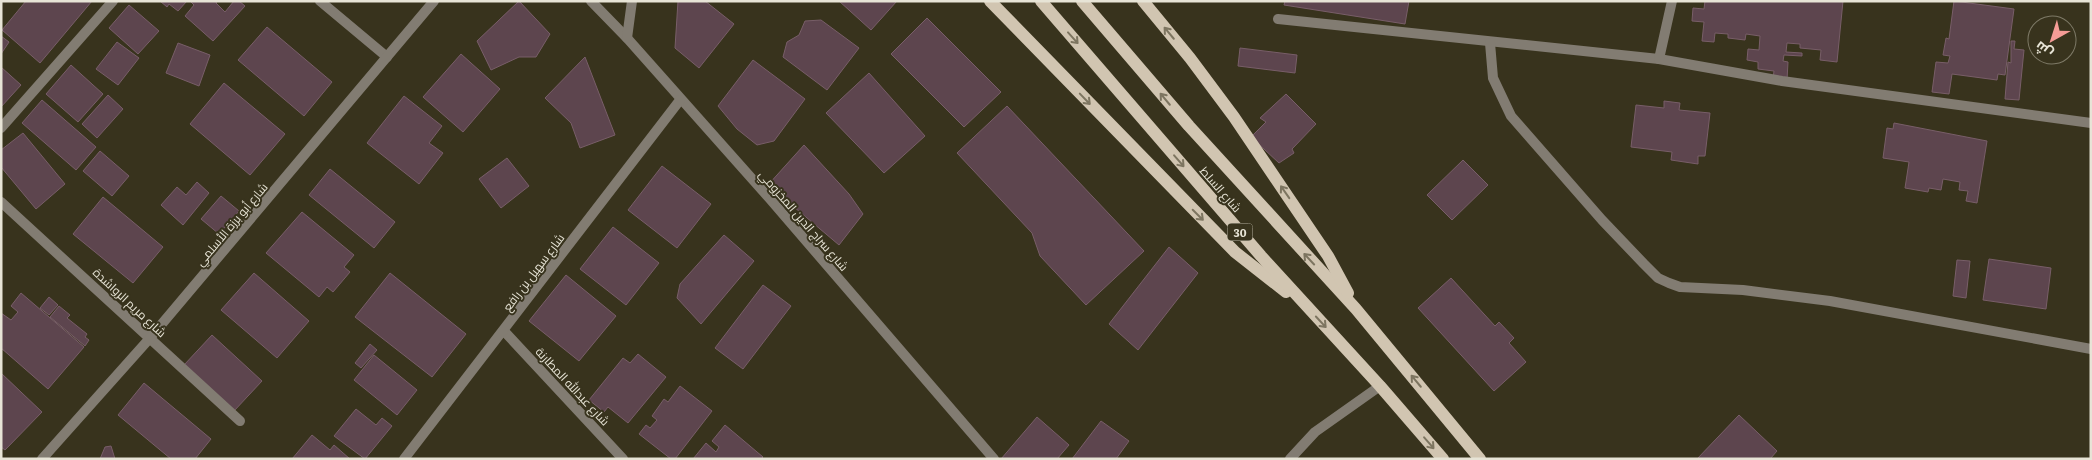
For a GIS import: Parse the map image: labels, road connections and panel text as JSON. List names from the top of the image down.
{
  "streets": {
    "main road": ["شارع السلط", "30"],
    "street": [
      "شارع سراج الدين المخزومي",
      "شارع أبو برزة الأسلمي",
      "شارع سهيل بن رافع",
      "شارع مريم الرواشدة",
      "شارع عبدالله المطارنة"
    ]
  },
  "crossings": [
    ["شارع سراج الدين المخزومي", "شارع سهيل بن رافع"],
    ["شارع أبو برزة الأسلمي", "شارع مريم الرواشدة"],
    ["شارع سهيل بن رافع", "شارع عبدالله المطارنة"]
  ],
  "north": "bottom left"
}
